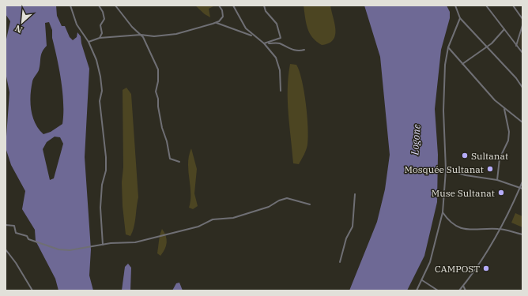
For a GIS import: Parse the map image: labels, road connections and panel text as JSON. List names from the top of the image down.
{
  "water": ["Logone"],
  "places": [
    "Sultanat",
    "Mosquée Sultanat",
    "Muse Sultanat",
    "CAMPOST"
  ],
  "north": "bottom left"
}
